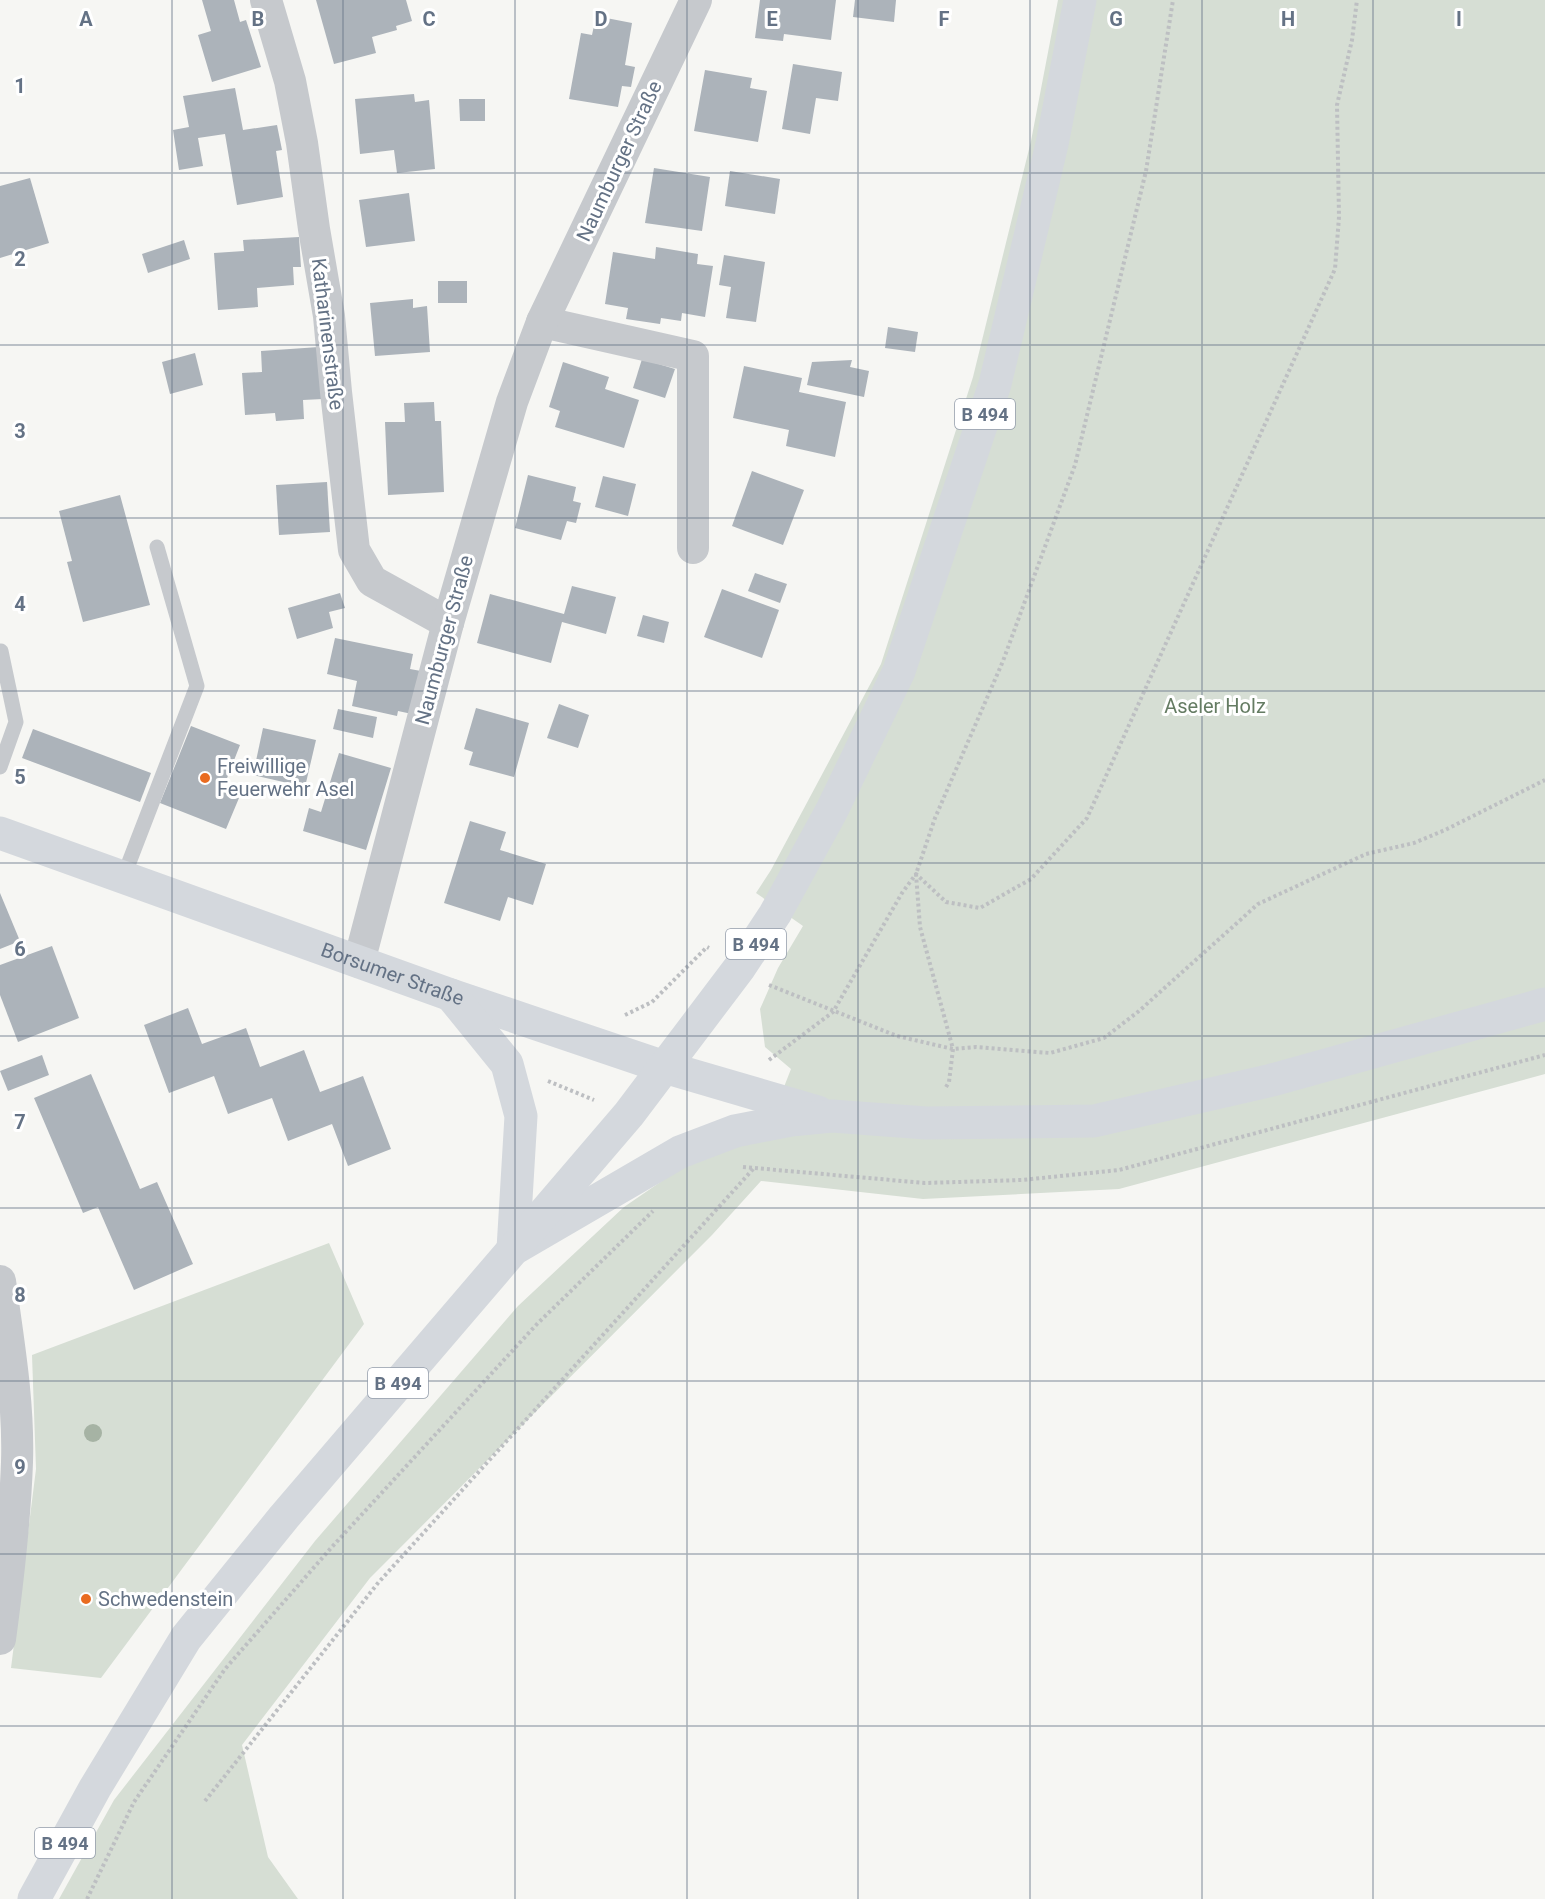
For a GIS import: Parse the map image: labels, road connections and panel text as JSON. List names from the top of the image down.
{
  "streets": {
    "street": [
      "Naumburger Straße",
      "Katharinenstraße",
      "B 494",
      "Borsumer Straße"
    ]
  },
  "crossings": [
    ["Naumburger Straße", "Katharinenstraße"],
    ["Naumburger Straße", "Borsumer Straße"],
    ["B 494", "Borsumer Straße"]
  ],
  "parks": ["Aseler Holz"],
  "places": ["Freiwillige Feuerwehr Asel", "Schwedenstein"],
  "grid": {
    "columns": [
      "A",
      "B",
      "C",
      "D",
      "E",
      "F",
      "G",
      "H",
      "I"
    ],
    "rows": [
      "1",
      "2",
      "3",
      "4",
      "5",
      "6",
      "7",
      "8",
      "9"
    ]
  }
}
